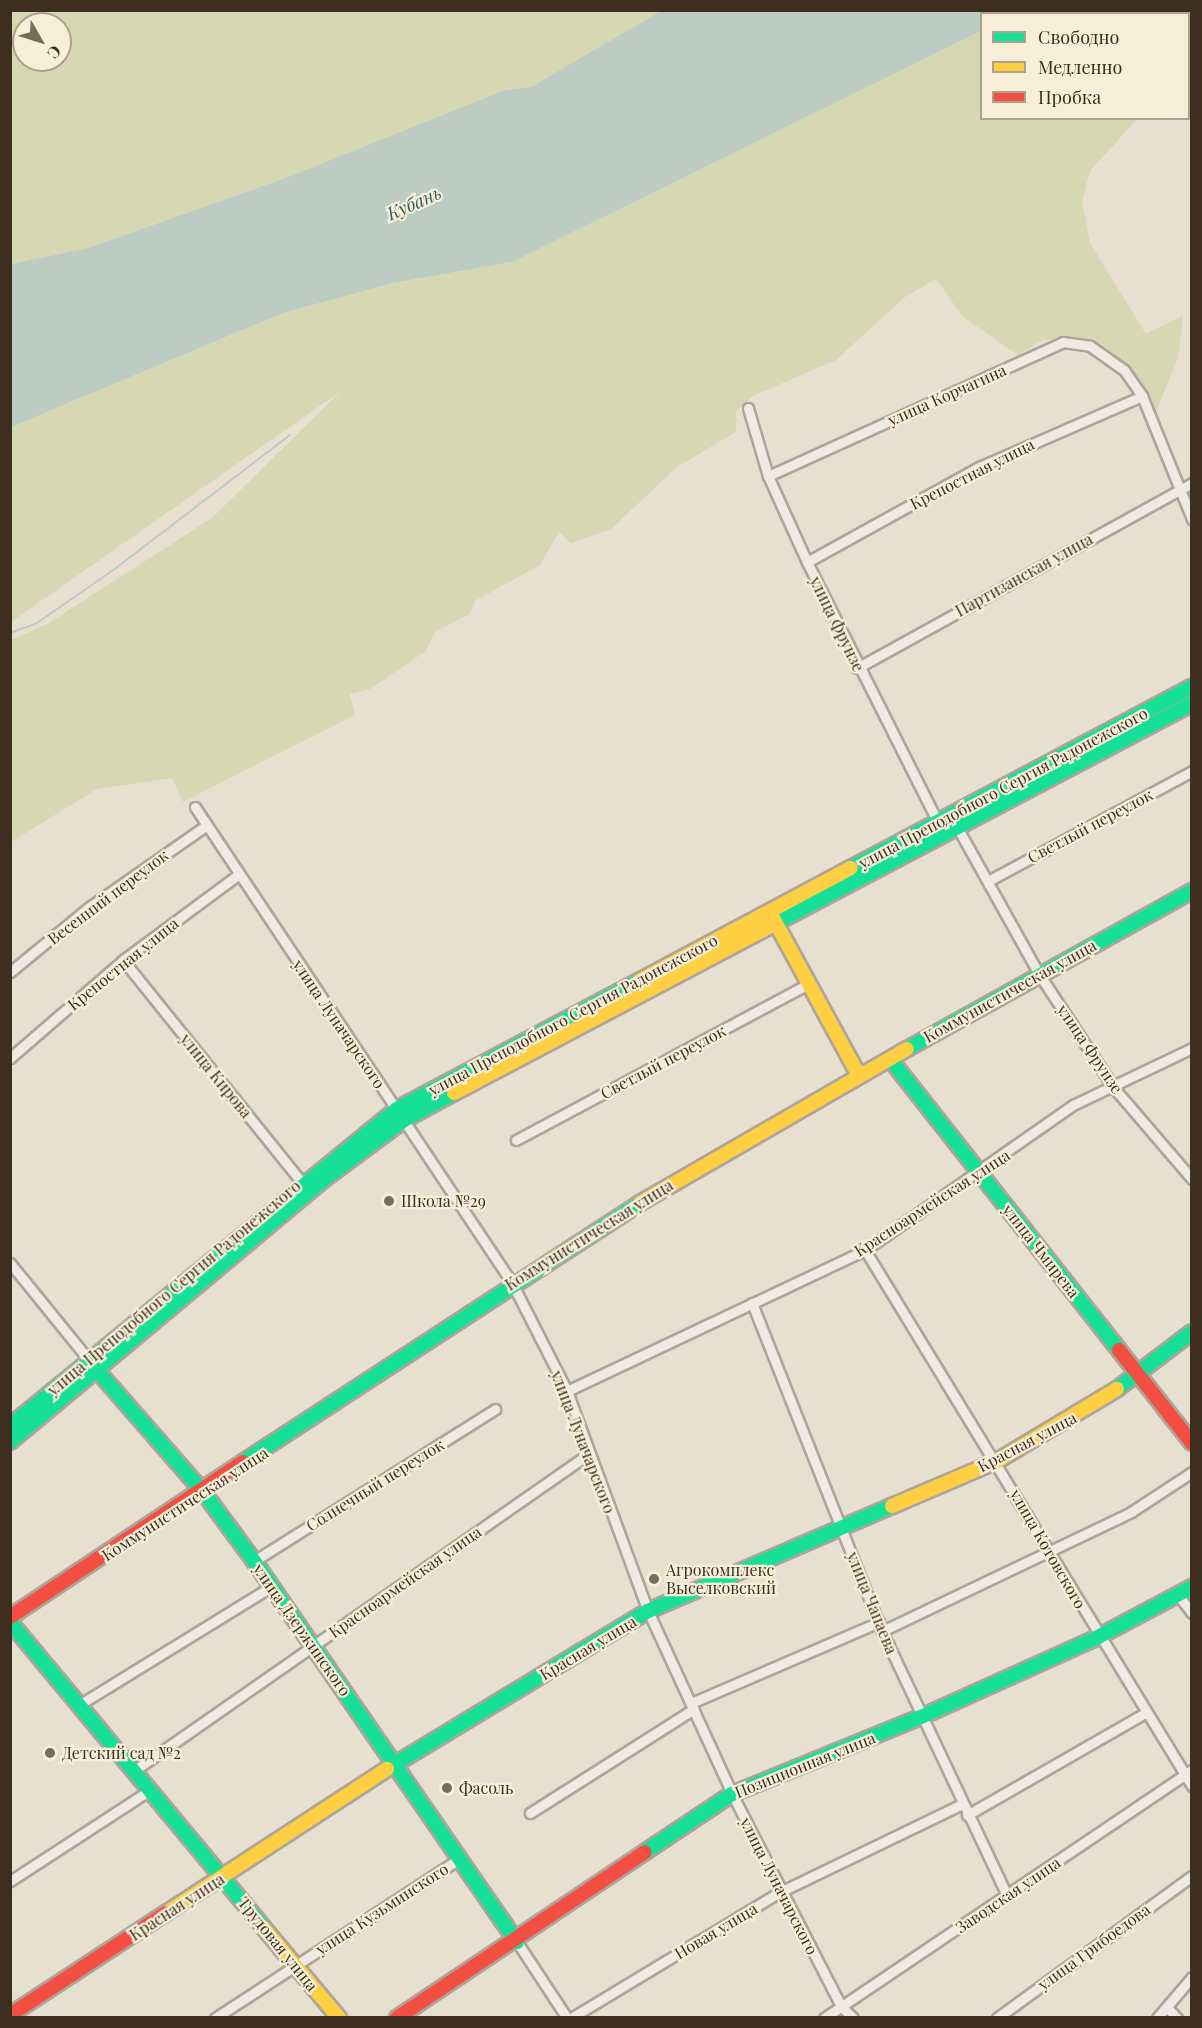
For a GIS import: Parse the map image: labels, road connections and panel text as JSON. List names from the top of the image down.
{
  "streets": {
    "street": [
      "улица Корчагина",
      "Крепостная улица",
      "Партизанская улица",
      "улица Фрунзе",
      "улица Преподобного Сергия Радонежского",
      "Светлый переулок",
      "Весенний переулок",
      "Коммунистическая улица",
      "улица Луначарского",
      "улица Кирова",
      "Красноармейская улица",
      "улица Чмирева",
      "Красная улица",
      "Солнечный переулок",
      "улица Котовского",
      "улица Чапаева",
      "улица Дзержинского",
      "Позиционная улица",
      "Заводская улица",
      "улица Кузьминского",
      "Новая улица",
      "Трудовая улица",
      "улица Грибоедова"
    ]
  },
  "crossings": [
    ["улица Корчагина", "Крепостная улица"],
    ["улица Корчагина", "улица Фрунзе"],
    ["Крепостная улица", "улица Фрунзе"],
    ["Крепостная улица", "улица Луначарского"],
    ["Крепостная улица", "улица Кирова"],
    ["Партизанская улица", "улица Фрунзе"],
    ["улица Фрунзе", "улица Преподобного Сергия Радонежского"],
    ["улица Фрунзе", "Светлый переулок"],
    ["улица Фрунзе", "Коммунистическая улица"],
    ["улица Фрунзе", "Красноармейская улица"],
    ["улица Преподобного Сергия Радонежского", "улица Луначарского"],
    ["улица Преподобного Сергия Радонежского", "улица Кирова"],
    ["улица Преподобного Сергия Радонежского", "улица Дзержинского"],
    ["Весенний переулок", "улица Луначарского"],
    ["Коммунистическая улица", "улица Луначарского"],
    ["Коммунистическая улица", "улица Чмирева"],
    ["Коммунистическая улица", "улица Дзержинского"],
    ["Коммунистическая улица", "Трудовая улица"],
    ["улица Луначарского", "Красноармейская улица"],
    ["улица Луначарского", "Красная улица"],
    ["улица Луначарского", "Позиционная улица"],
    ["улица Луначарского", "Заводская улица"],
    ["улица Луначарского", "Новая улица"],
    ["Красноармейская улица", "улица Чмирева"],
    ["Красноармейская улица", "улица Котовского"],
    ["Красноармейская улица", "улица Чапаева"],
    ["Красноармейская улица", "улица Дзержинского"],
    ["Красноармейская улица", "Трудовая улица"],
    ["улица Чмирева", "Красная улица"],
    ["Красная улица", "улица Котовского"],
    ["Красная улица", "улица Чапаева"],
    ["Красная улица", "улица Дзержинского"],
    ["Красная улица", "Трудовая улица"],
    ["Солнечный переулок", "улица Дзержинского"],
    ["улица Котовского", "Позиционная улица"],
    ["улица Котовского", "Заводская улица"],
    ["улица Чапаева", "Позиционная улица"],
    ["улица Чапаева", "Заводская улица"],
    ["улица Чапаева", "Новая улица"],
    ["улица Дзержинского", "Позиционная улица"],
    ["улица Дзержинского", "улица Кузьминского"],
    ["улица Дзержинского", "Новая улица"],
    ["улица Кузьминского", "Трудовая улица"]
  ],
  "water": ["Кубань"],
  "places": [
    "Школа №29",
    "Агрокомплекс Выселковский",
    "Детский сад №2",
    "Фасоль"
  ],
  "legend": ["Свободно", "Медленно", "Пробка"],
  "north": "bottom right"
}
